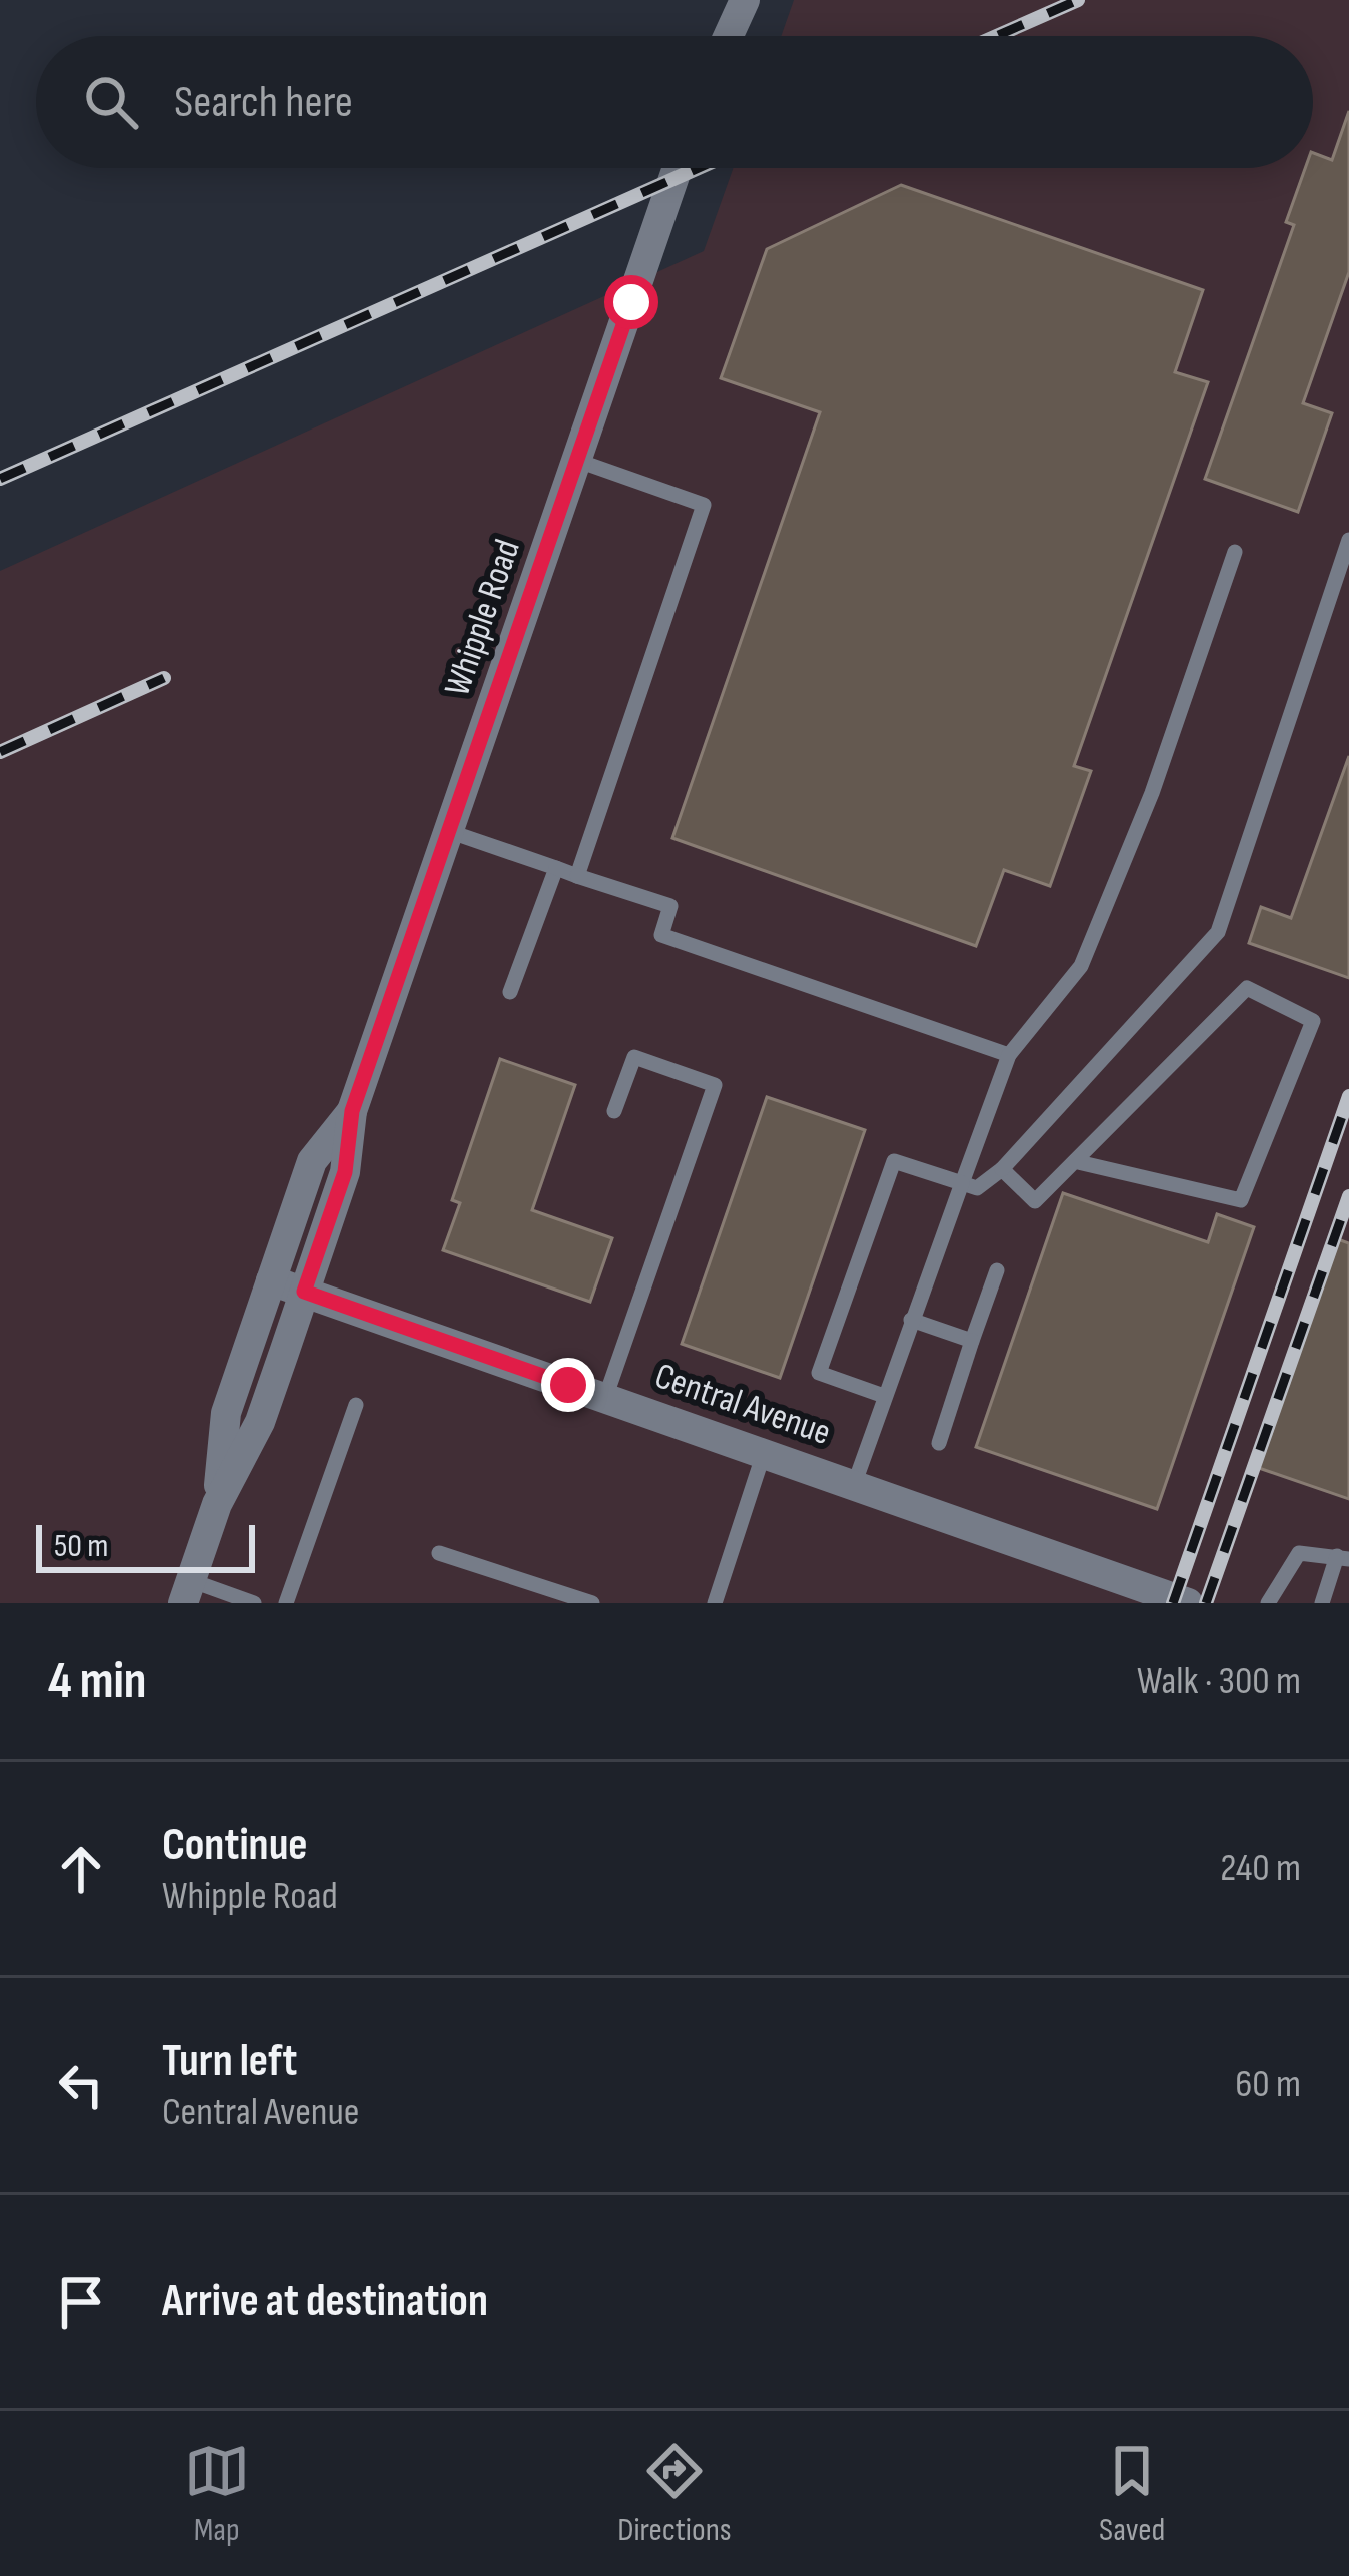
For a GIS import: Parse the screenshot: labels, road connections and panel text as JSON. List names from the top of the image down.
{
  "streets": {
    "main road": ["Whipple Road", "Central Avenue"]
  },
  "crossings": [
    ["Whipple Road", "Central Avenue"]
  ],
  "scale_bar": "50 m",
  "page": {
    "search": "Search here",
    "scale": "50 m",
    "heading": ["4 min", "Walk · 300 m"],
    "list": [
      ["Continue", "Whipple Road", "240 m"],
      ["Turn left", "Central Avenue", "60 m"],
      "Arrive at destination"
    ],
    "nav": ["Map", "Directions", "Saved"]
  }
}
